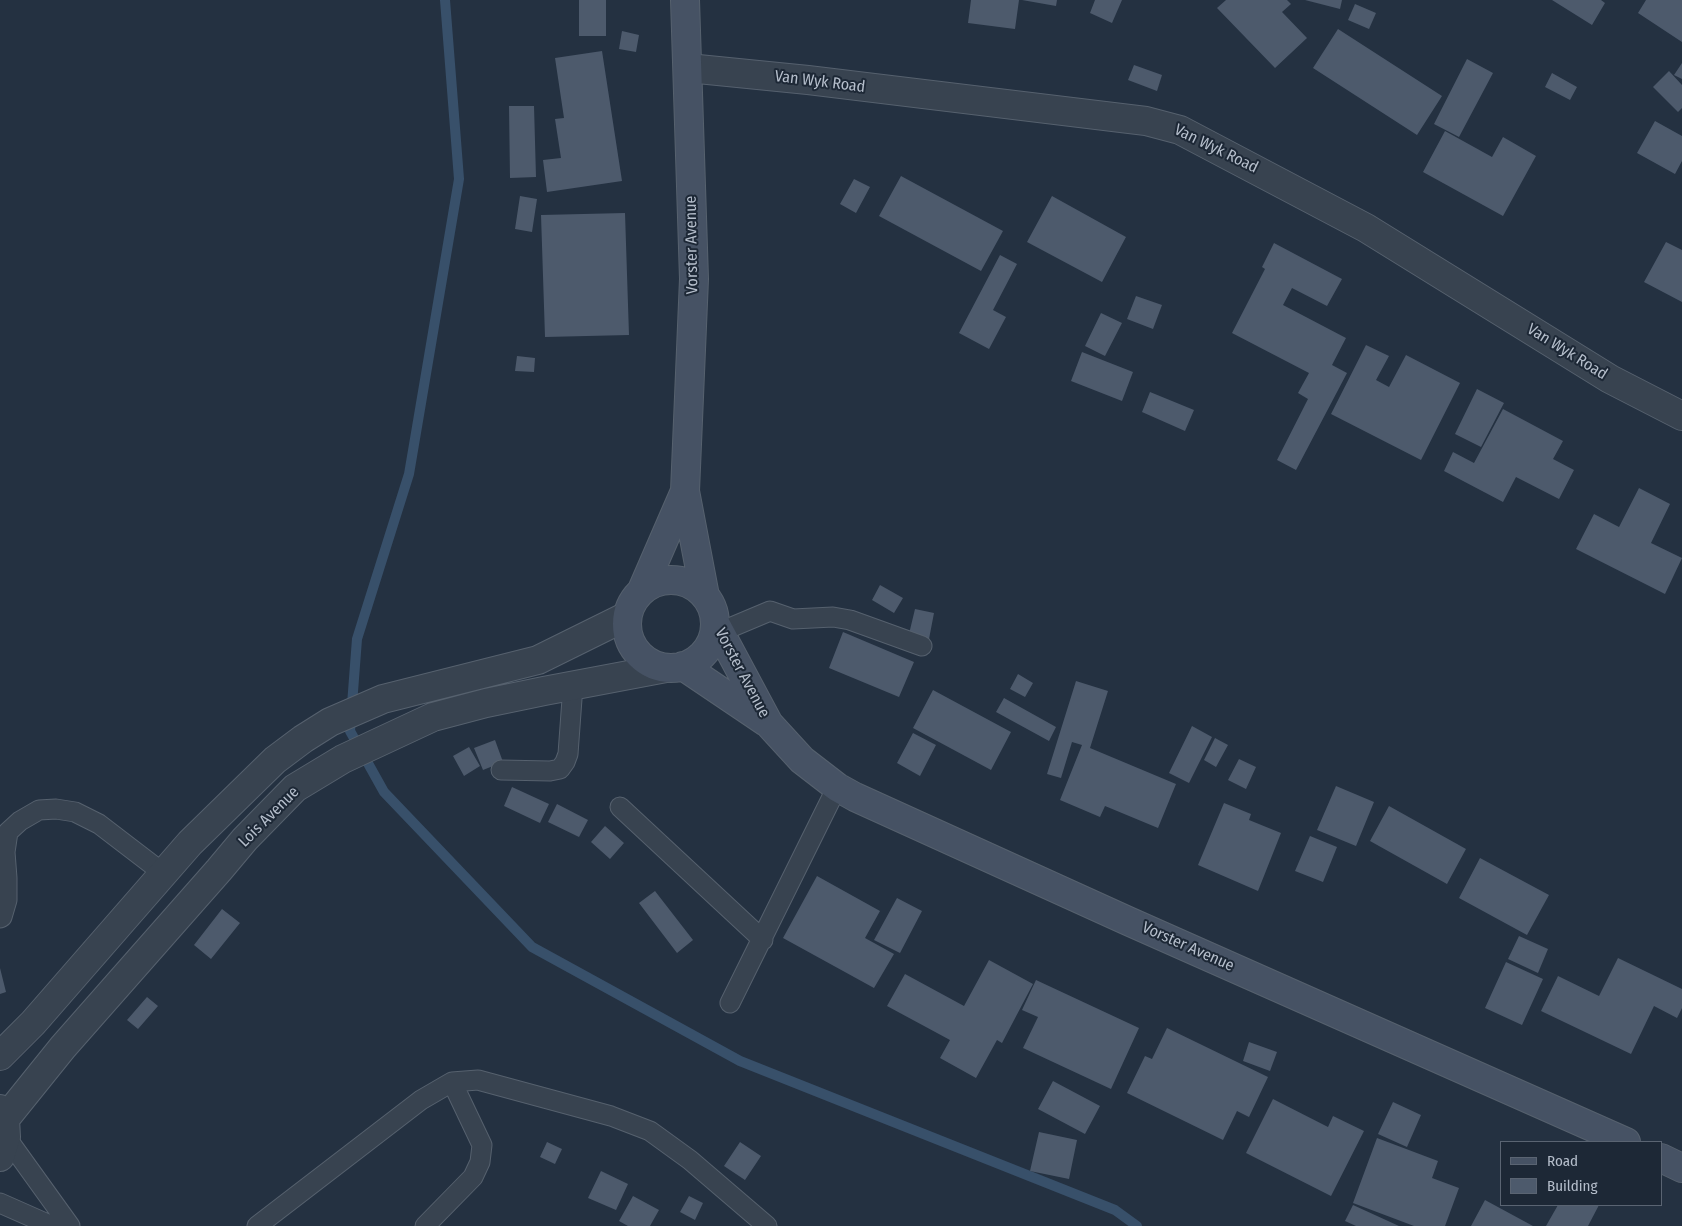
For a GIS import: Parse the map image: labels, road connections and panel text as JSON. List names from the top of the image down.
{
  "streets": {
    "main road": ["Vorster Avenue"],
    "street": ["Van Wyk Road", "Lois Avenue"]
  },
  "crossings": [
    ["Van Wyk Road", "Vorster Avenue"],
    ["Vorster Avenue", "Lois Avenue"]
  ],
  "legend": ["Road", "Building"]
}
